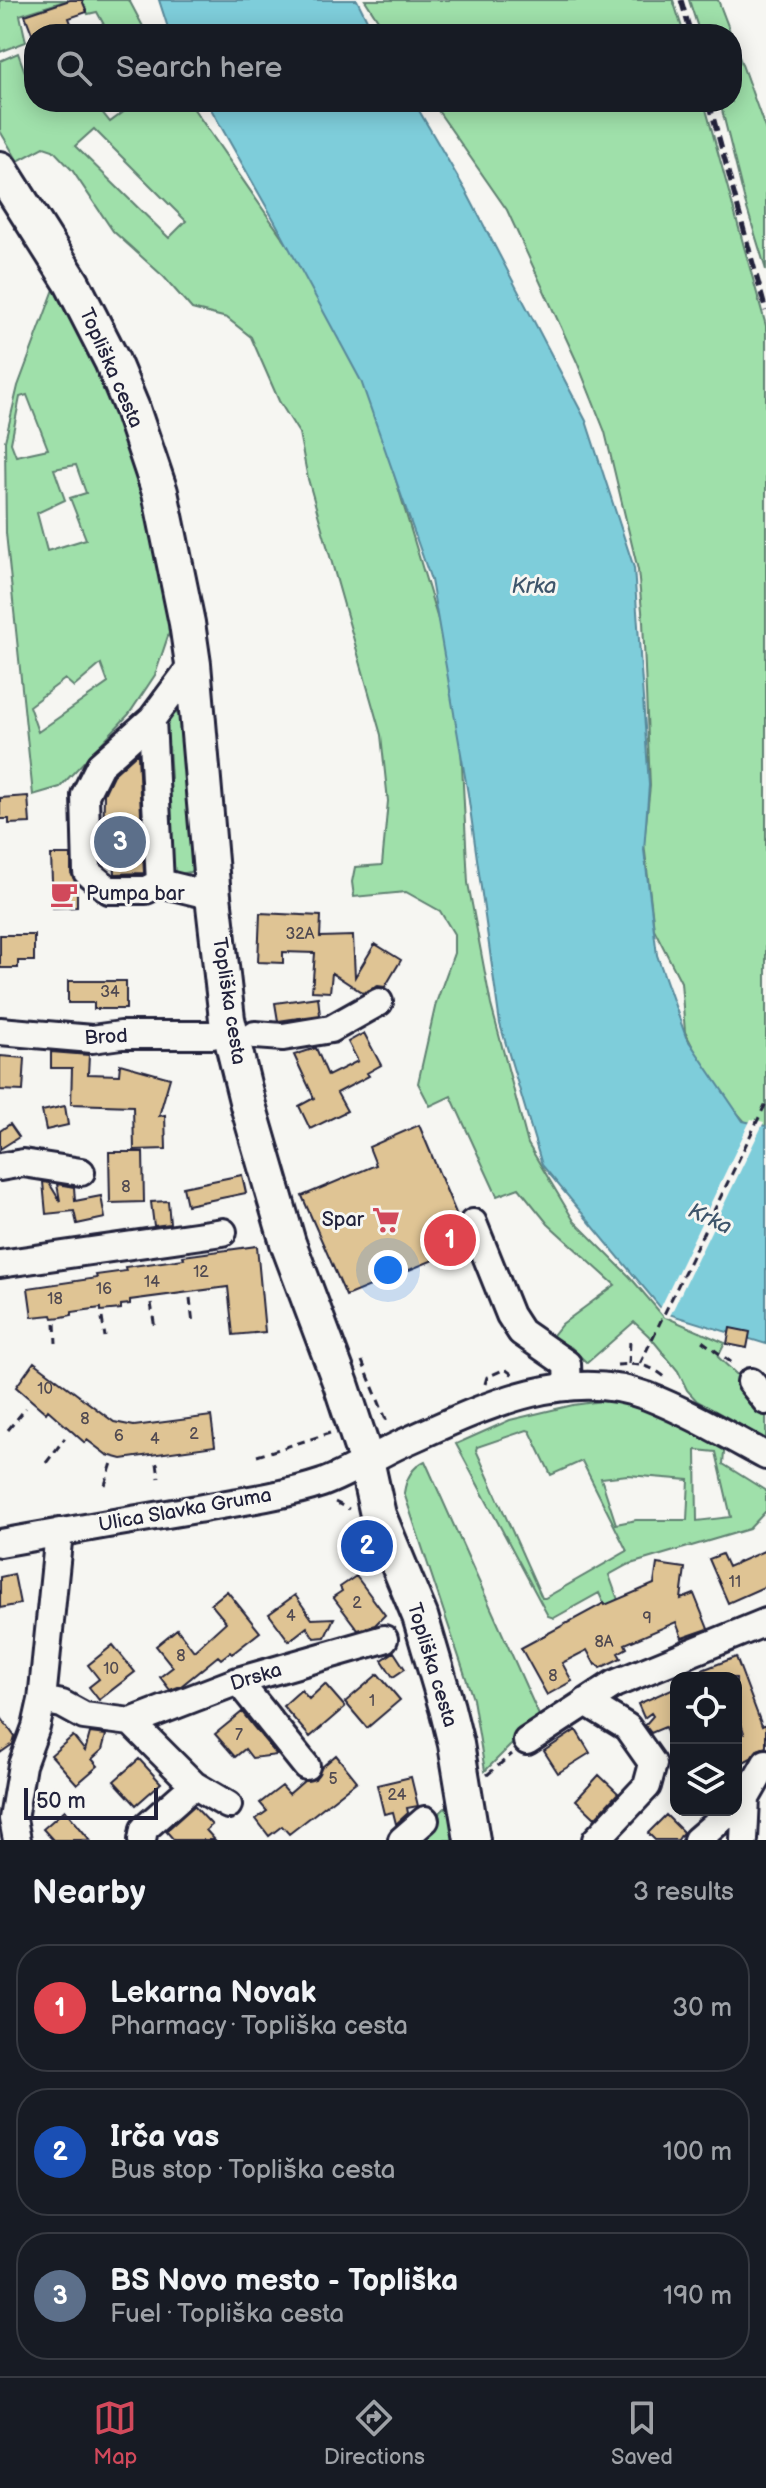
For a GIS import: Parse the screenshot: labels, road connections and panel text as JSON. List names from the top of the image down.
{
  "streets": {
    "main road": ["Topliška cesta"],
    "street": ["Brod", "Ulica Slavka Gruma", "Drska"]
  },
  "crossings": [
    ["Topliška cesta", "Ulica Slavka Gruma"]
  ],
  "water": ["Krka"],
  "places": {
    "cafe": ["Pumpa bar"],
    "supermarket": ["Spar"]
  },
  "house_numbers": [
    "32A",
    "34",
    "8",
    "12",
    "14",
    "16",
    "18",
    "10",
    "8",
    "2",
    "6",
    "4",
    "11",
    "2",
    "4",
    "9",
    "8A",
    "8",
    "10",
    "8",
    "1",
    "7",
    "5",
    "24"
  ],
  "scale_bar": "50 m",
  "page": {
    "search": "Search here",
    "pins": ["3", "1", "2"],
    "scale": "50 m",
    "heading": ["Nearby", "3 results"],
    "list": [
      {
        "mark": "1",
        "name": "Lekarna Novak",
        "note": "Pharmacy · Topliška cesta",
        "value": "30 m"
      },
      {
        "mark": "2",
        "name": "Irča vas",
        "note": "Bus stop · Topliška cesta",
        "value": "100 m"
      },
      {
        "mark": "3",
        "name": "BS Novo mesto - Topliška",
        "note": "Fuel · Topliška cesta",
        "value": "190 m"
      }
    ],
    "nav": ["Map", "Directions", "Saved"]
  }
}
